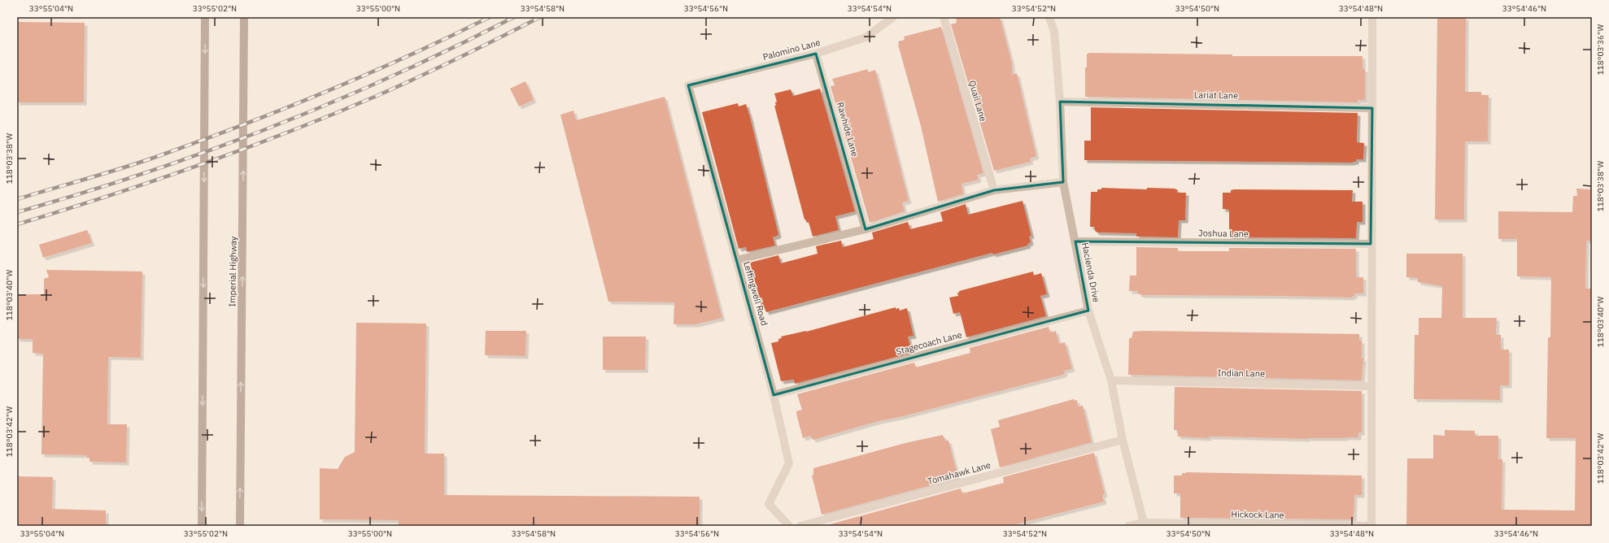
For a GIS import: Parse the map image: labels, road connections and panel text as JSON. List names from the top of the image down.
{
  "streets": {
    "main road": ["Imperial Highway"],
    "street": [
      "Palomino Lane",
      "Lariat Lane",
      "Quail Lane",
      "Rawhide Lane",
      "Joshua Lane",
      "Hacienda Drive",
      "Leffingwell Road",
      "Stagecoach Lane",
      "Indian Lane",
      "Tomahawk Lane",
      "Hickock Lane"
    ]
  },
  "crossings": [
    ["Palomino Lane", "Rawhide Lane"],
    ["Palomino Lane", "Leffingwell Road"],
    ["Lariat Lane", "Hacienda Drive"],
    ["Joshua Lane", "Hacienda Drive"],
    ["Hacienda Drive", "Stagecoach Lane"],
    ["Hacienda Drive", "Indian Lane"],
    ["Hacienda Drive", "Tomahawk Lane"],
    ["Hacienda Drive", "Hickock Lane"],
    ["Leffingwell Road", "Stagecoach Lane"]
  ],
  "coordinates": [
    "33°55'04\"N",
    "33°55'02\"N",
    "33°55'00\"N",
    "33°54'58\"N",
    "33°54'56\"N",
    "33°54'54\"N",
    "33°54'52\"N",
    "33°54'50\"N",
    "33°54'48\"N",
    "33°54'46\"N",
    "118°03'36\"W",
    "118°03'38\"W",
    "118°03'40\"W",
    "118°03'42\"W"
  ]
}
